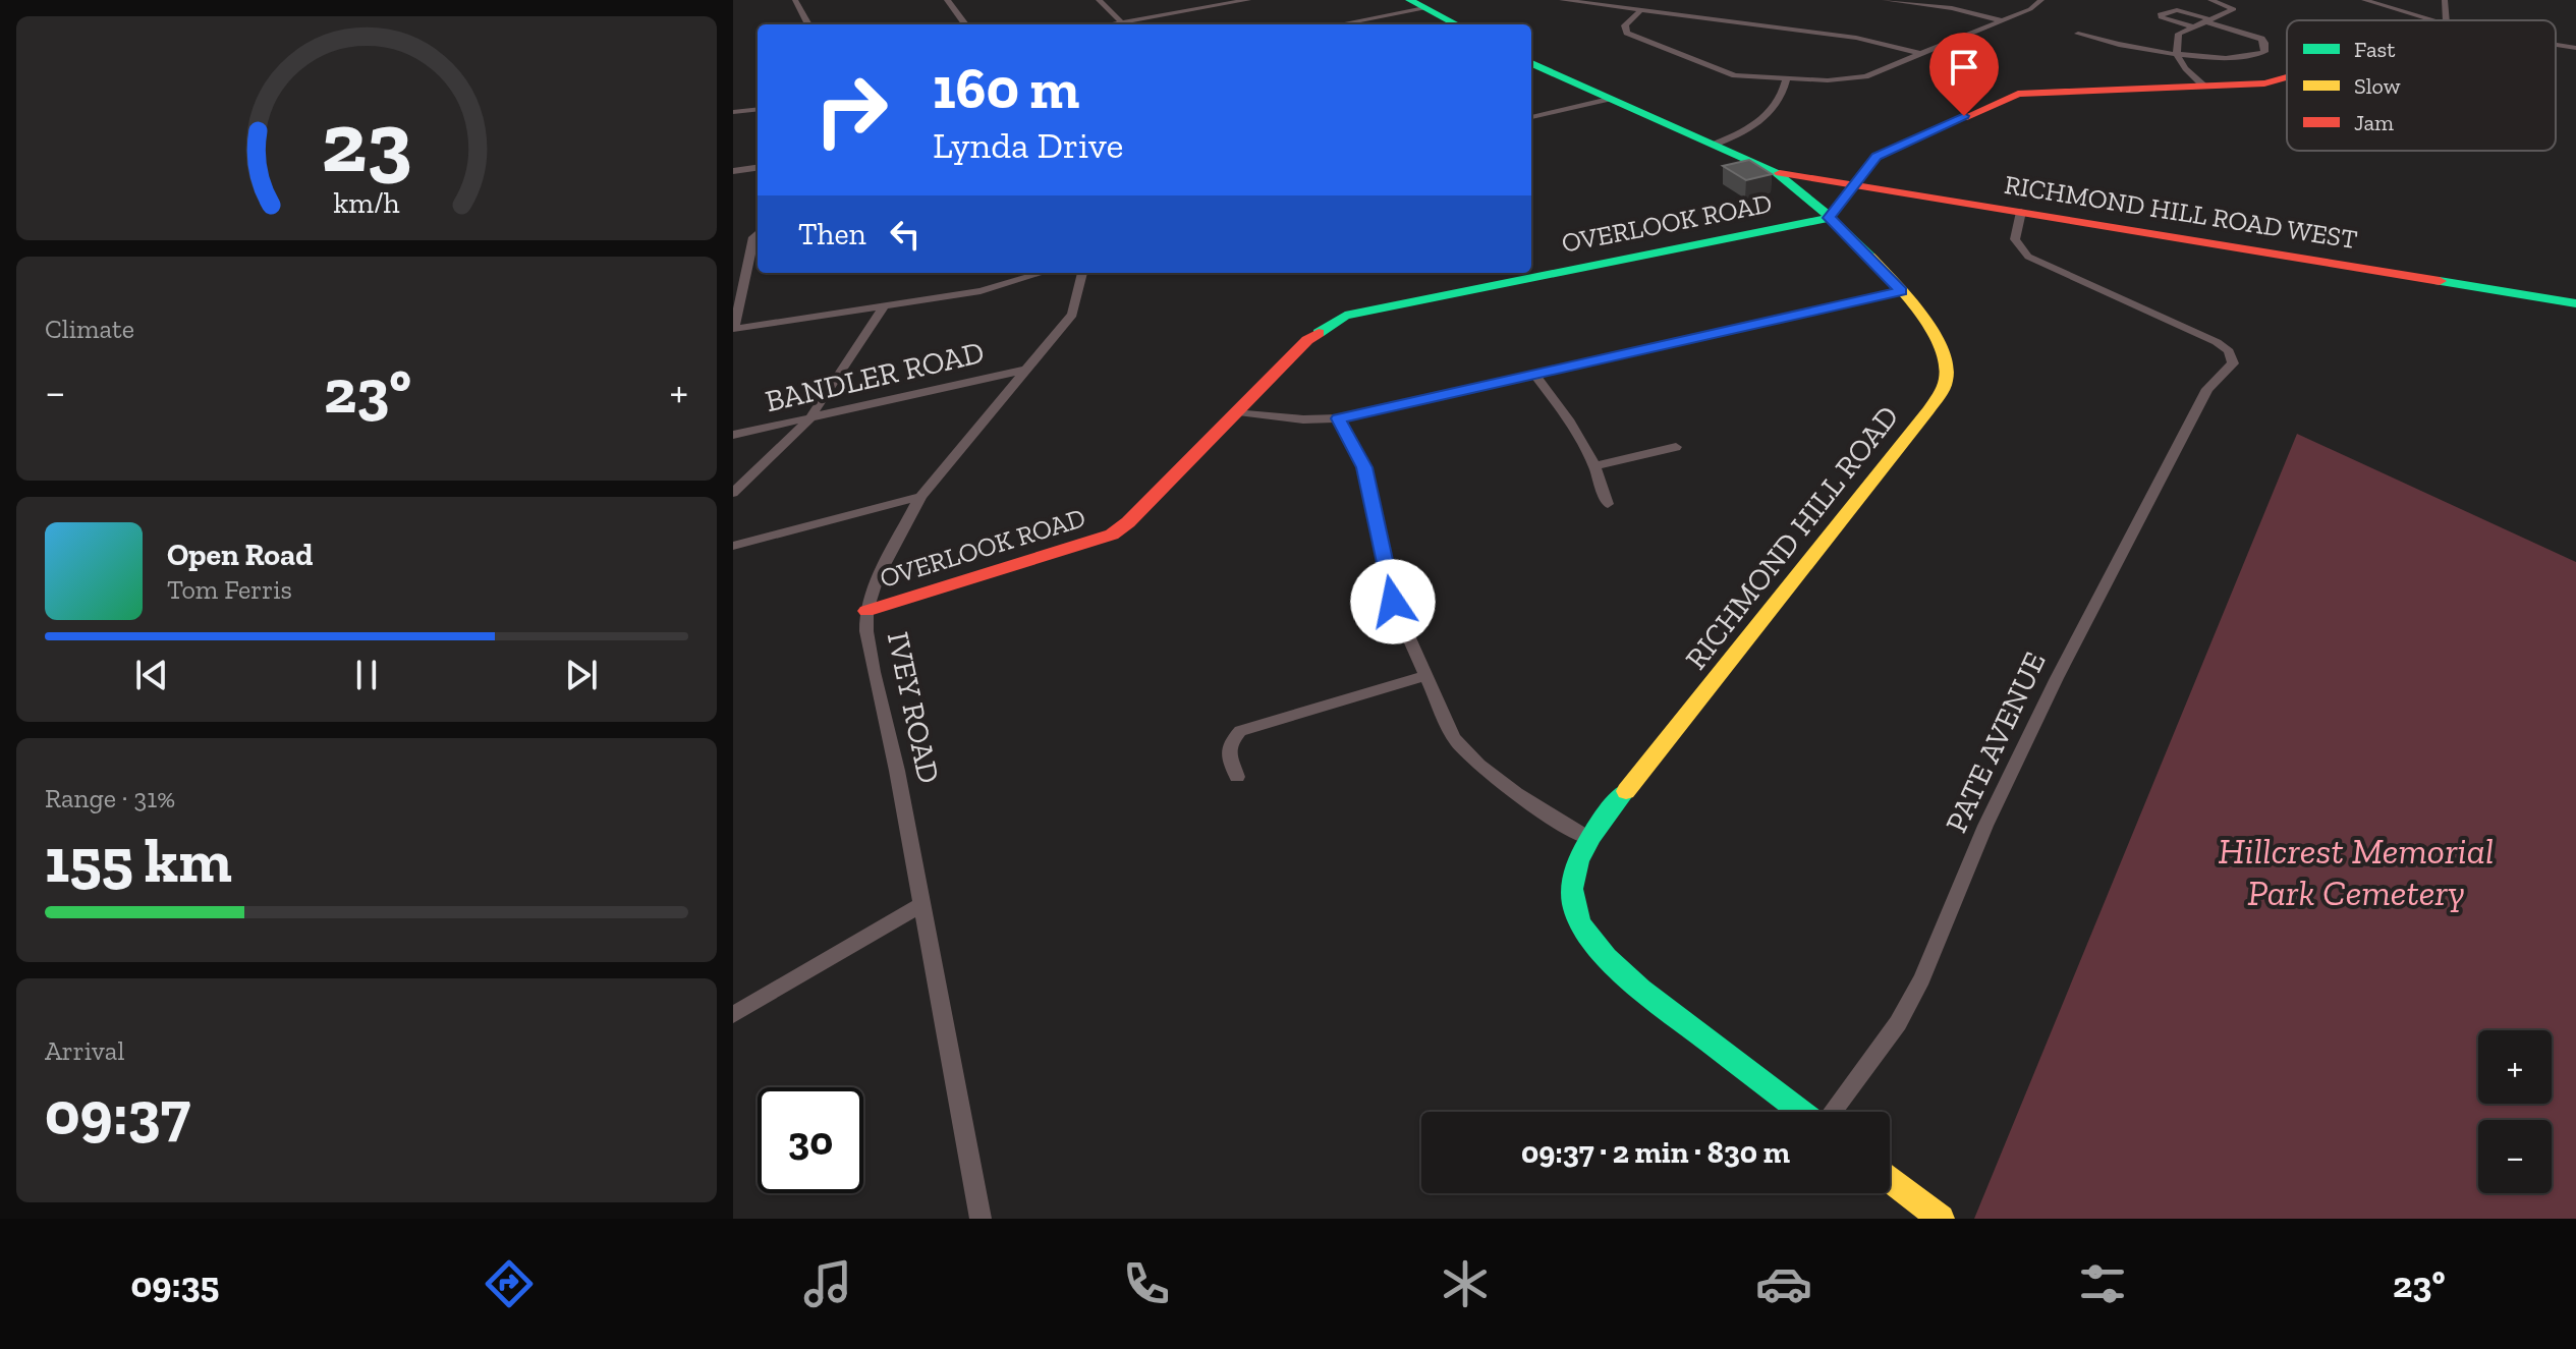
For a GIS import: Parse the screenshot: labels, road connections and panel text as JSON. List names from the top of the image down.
{
  "streets": {
    "street": [
      "RICHMOND HILL ROAD WEST",
      "OVERLOOK ROAD",
      "BANDLER ROAD",
      "RICHMOND HILL ROAD",
      "IVEY ROAD",
      "PATE AVENUE"
    ]
  },
  "crossings": [
    ["RICHMOND HILL ROAD WEST", "RICHMOND HILL ROAD"],
    ["RICHMOND HILL ROAD WEST", "PATE AVENUE"],
    ["OVERLOOK ROAD", "RICHMOND HILL ROAD"],
    ["OVERLOOK ROAD", "IVEY ROAD"],
    ["BANDLER ROAD", "IVEY ROAD"]
  ],
  "parks": ["Hillcrest Memorial Park Cemetery"],
  "legend": ["Fast", "Slow", "Jam"],
  "page": {
    "turn": ["160 m", "Lynda Drive"],
    "then": "Then",
    "tile": [
      "Climate",
      ["Range · 31%", "155 km"],
      ["Arrival", "09:37"]
    ],
    "heat": ["−", "23°", "+"],
    "song": ["Open Road", "Tom Ferris"],
    "map_buttons": ["+", "−"],
    "limit": "30",
    "trip": "09:37 · 2 min · 830 m",
    "tabs": ["09:35", "23°"],
    "gauge": ["23", "km/h"]
  }
}
